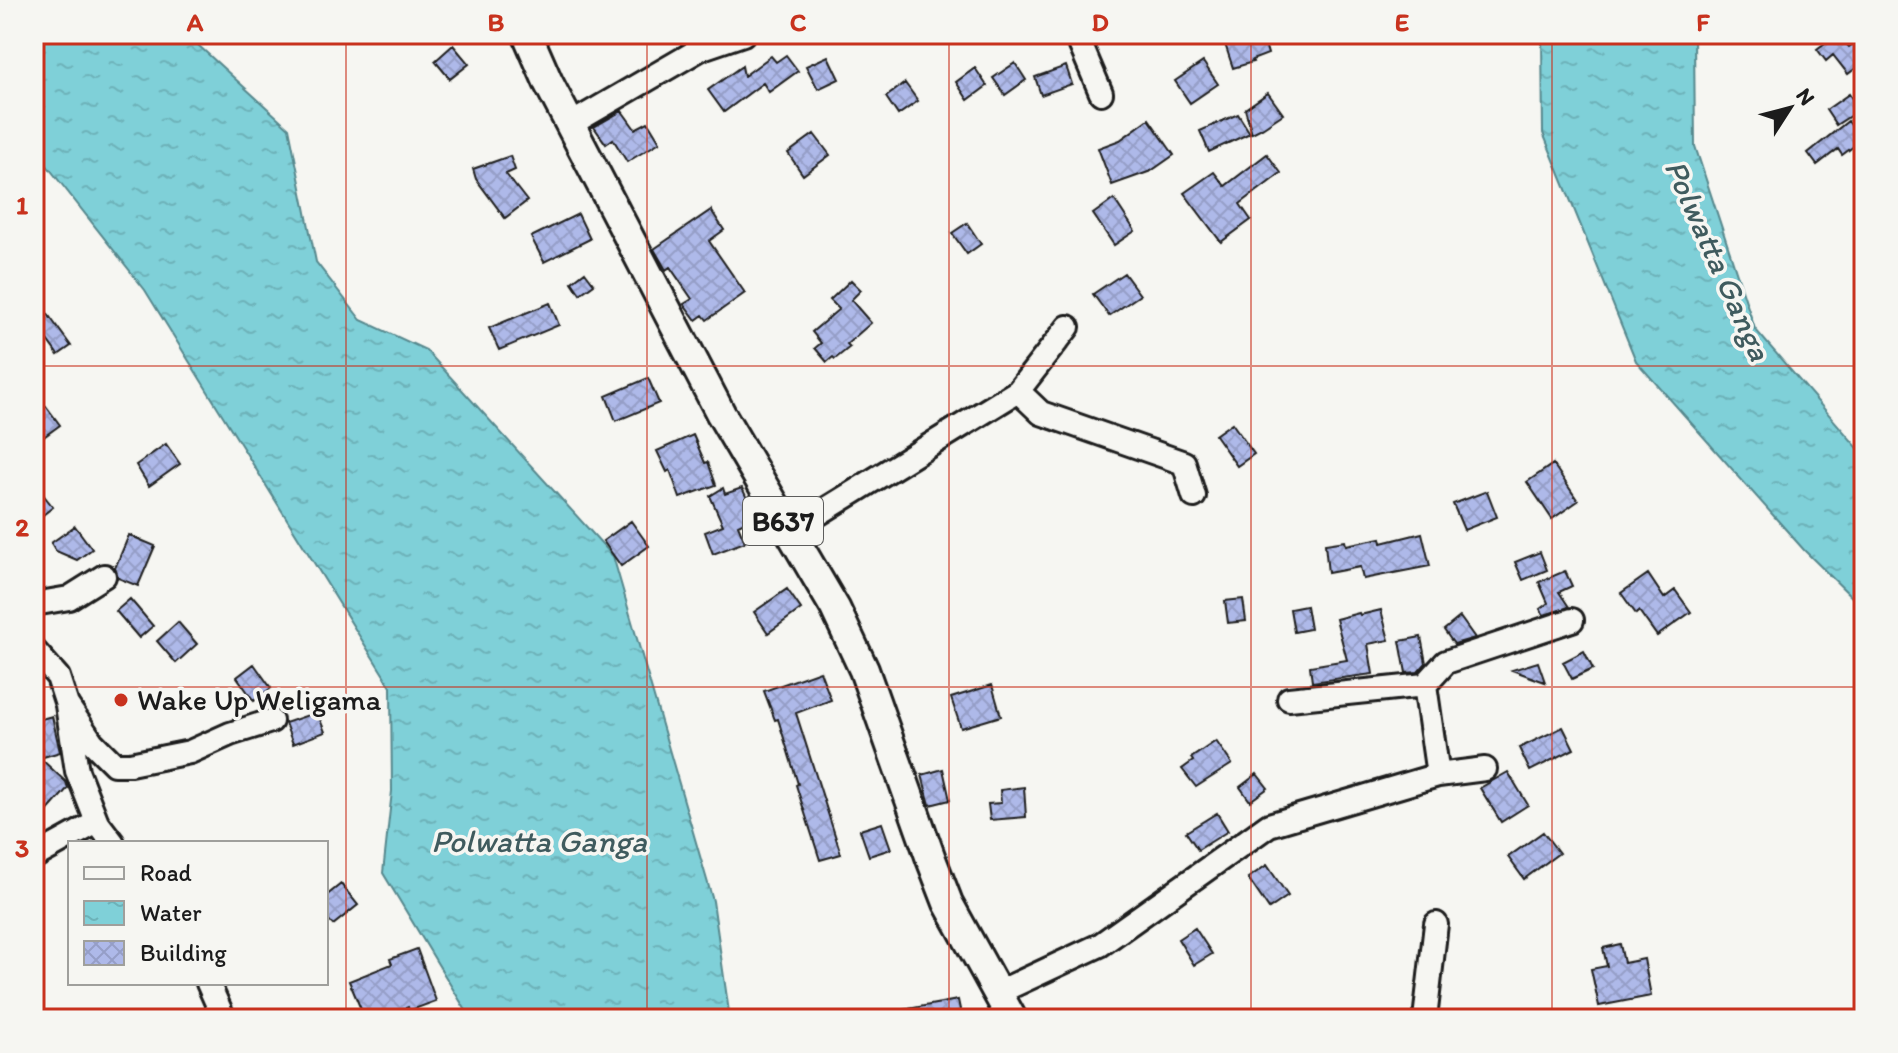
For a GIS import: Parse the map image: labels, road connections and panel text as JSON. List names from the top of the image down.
{
  "streets": {
    "main road": ["B637"]
  },
  "water": ["Polwatta Ganga"],
  "places": ["Wake Up Weligama"],
  "legend": ["Road", "Water", "Building"],
  "north": "top right",
  "grid": {
    "columns": [
      "A",
      "B",
      "C",
      "D",
      "E",
      "F"
    ],
    "rows": ["1", "2", "3"]
  }
}
